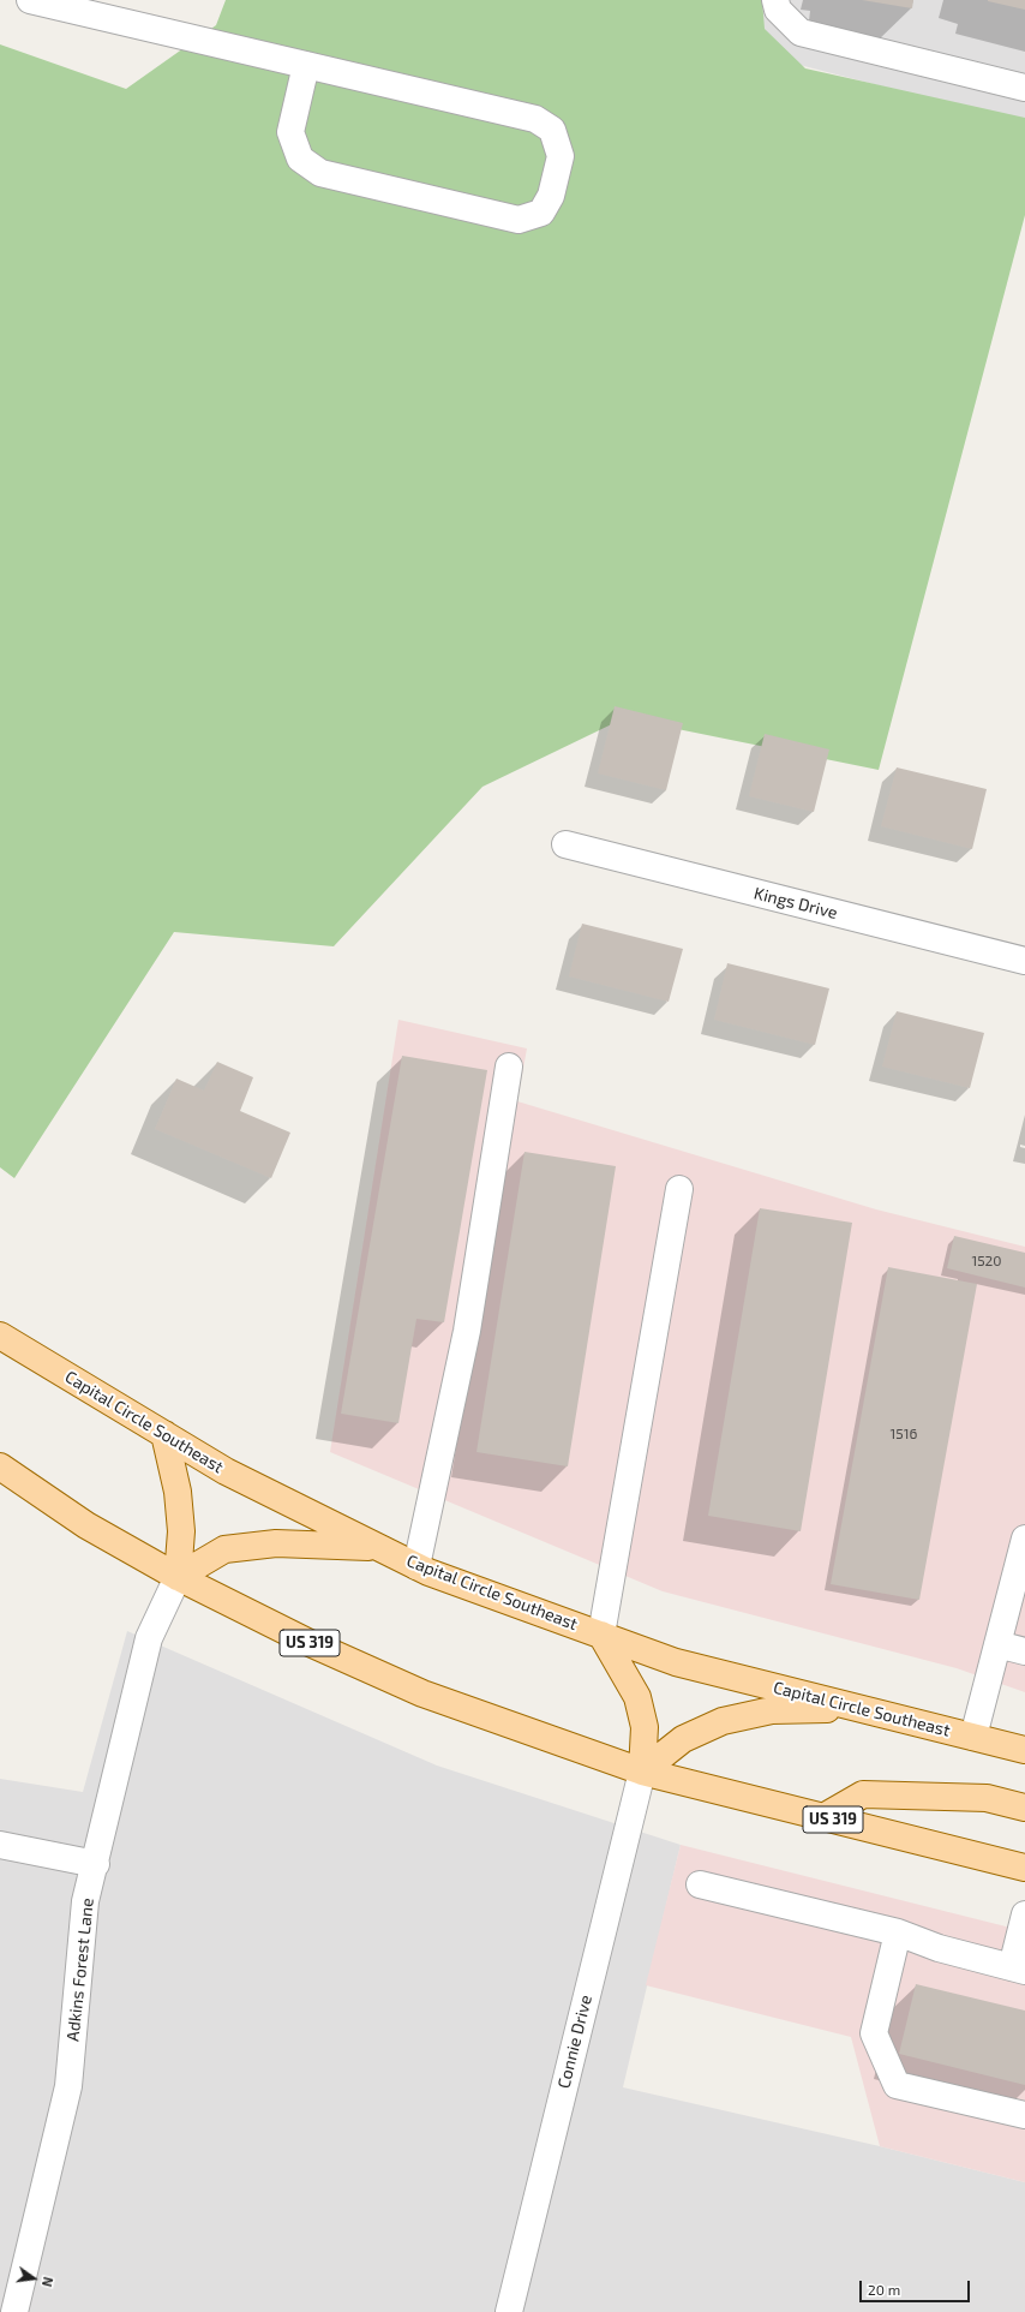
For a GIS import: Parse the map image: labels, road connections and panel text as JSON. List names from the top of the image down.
{
  "streets": {
    "main road": ["Capital Circle Southeast", "US 319"],
    "street": ["Kings Drive", "Adkins Forest Lane", "Connie Drive"]
  },
  "crossings": [
    ["US 319", "Adkins Forest Lane"],
    ["US 319", "Connie Drive"]
  ],
  "house_numbers": ["1520", "1516"],
  "scale_bar": "20 m",
  "north": "right"
}
